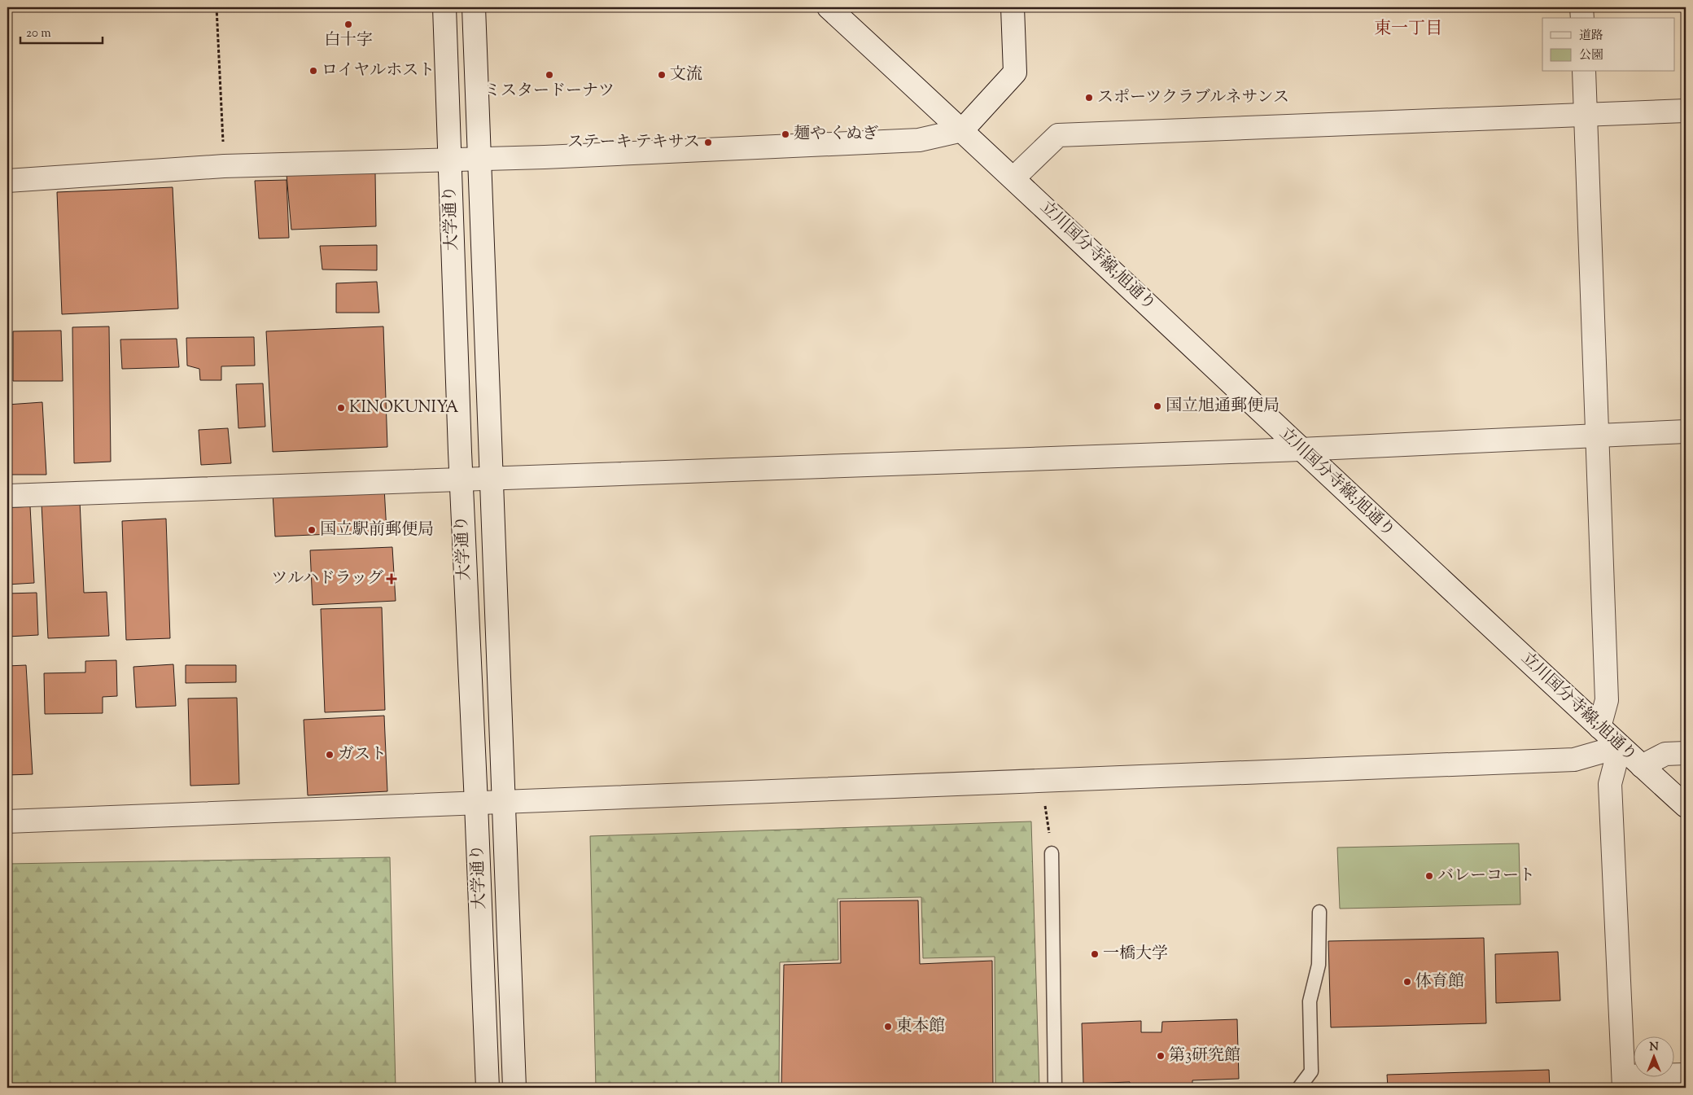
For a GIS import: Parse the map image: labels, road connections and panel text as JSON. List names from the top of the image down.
{
  "streets": {
    "street": ["大学通り", "立川国分寺線;旭通り"]
  },
  "districts": ["東一丁目"],
  "places": {
    "other": [
      "白十字",
      "ロイヤルホスト",
      "ミスタードーナツ",
      "文流",
      "スポーツクラブルネサンス",
      "麺や くぬぎ",
      "ステーキ テキサス",
      "国立旭通郵便局",
      "KINOKUNIYA",
      "国立駅前郵便局",
      "ガスト",
      "バレーコート",
      "一橋大学",
      "体育館",
      "東本館",
      "第3研究館"
    ],
    "health": ["ツルハドラッグ"]
  },
  "legend": ["道路", "公園"],
  "scale_bar": "20 m",
  "north": "top"
}
